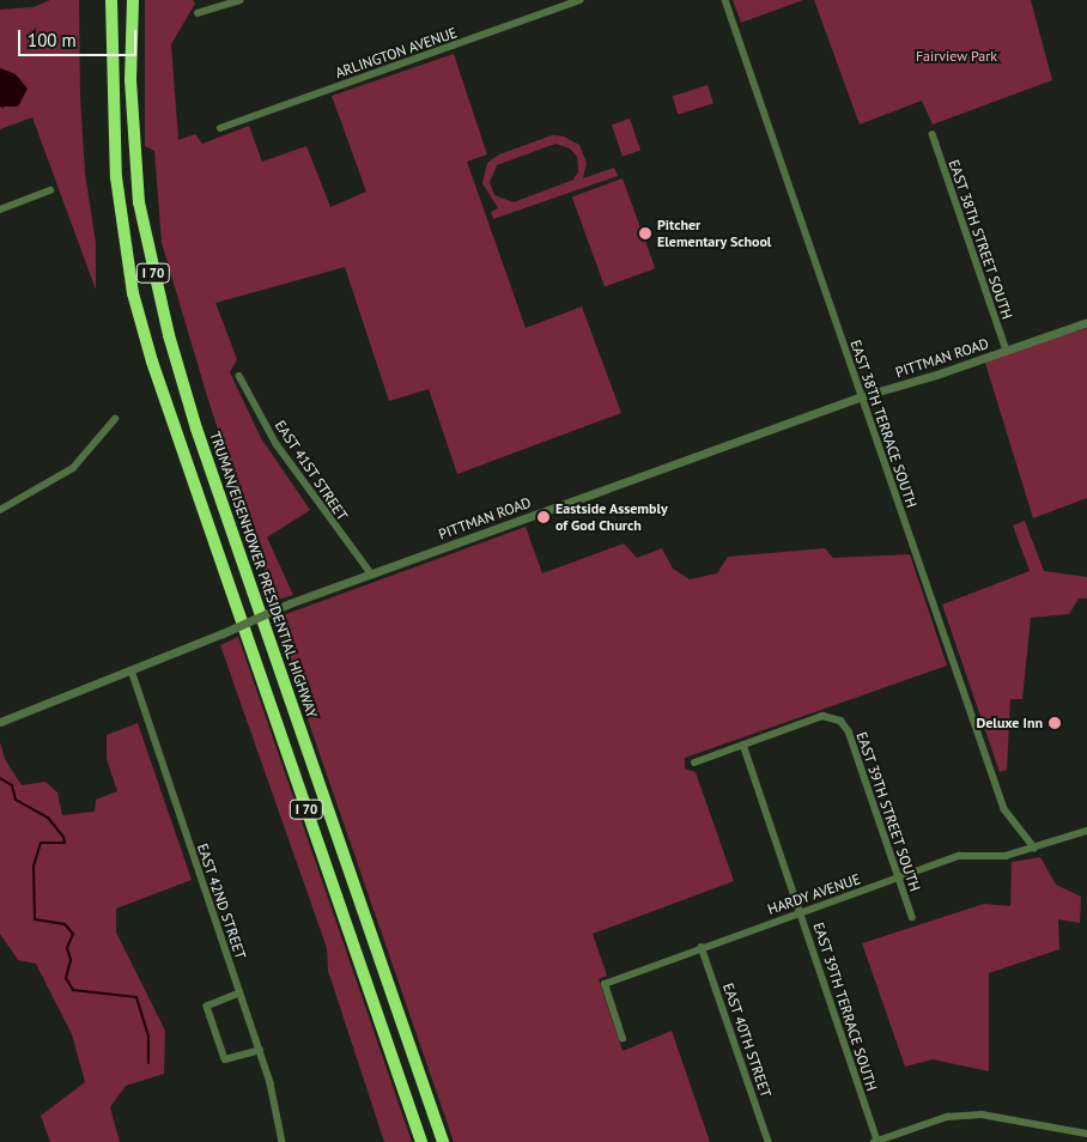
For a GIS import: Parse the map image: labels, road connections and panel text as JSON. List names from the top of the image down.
{
  "streets": {
    "highway": ["I 70", "TRUMAN/EISENHOWER PRESIDENTIAL HIGHWAY"],
    "street": [
      "ARLINGTON AVENUE",
      "EAST 38TH STREET SOUTH",
      "PITTMAN ROAD",
      "EAST 38TH TERRACE SOUTH",
      "EAST 41ST STREET",
      "EAST 39TH STREET SOUTH",
      "HARDY AVENUE",
      "EAST 42ND STREET",
      "EAST 39TH TERRACE SOUTH",
      "EAST 40TH STREET"
    ]
  },
  "crossings": [
    ["EAST 38TH STREET SOUTH", "PITTMAN ROAD"],
    ["PITTMAN ROAD", "EAST 38TH TERRACE SOUTH"],
    ["PITTMAN ROAD", "EAST 41ST STREET"],
    ["PITTMAN ROAD", "EAST 42ND STREET"],
    ["EAST 38TH TERRACE SOUTH", "HARDY AVENUE"],
    ["EAST 39TH STREET SOUTH", "HARDY AVENUE"],
    ["EAST 39TH STREET SOUTH", "EAST 39TH TERRACE SOUTH"],
    ["HARDY AVENUE", "EAST 39TH TERRACE SOUTH"],
    ["HARDY AVENUE", "EAST 40TH STREET"]
  ],
  "parks": ["Fairview Park"],
  "places": ["Pitcher Elementary School", "Eastside Assembly of God Church", "Deluxe Inn"],
  "scale_bar": "100 m"
}
